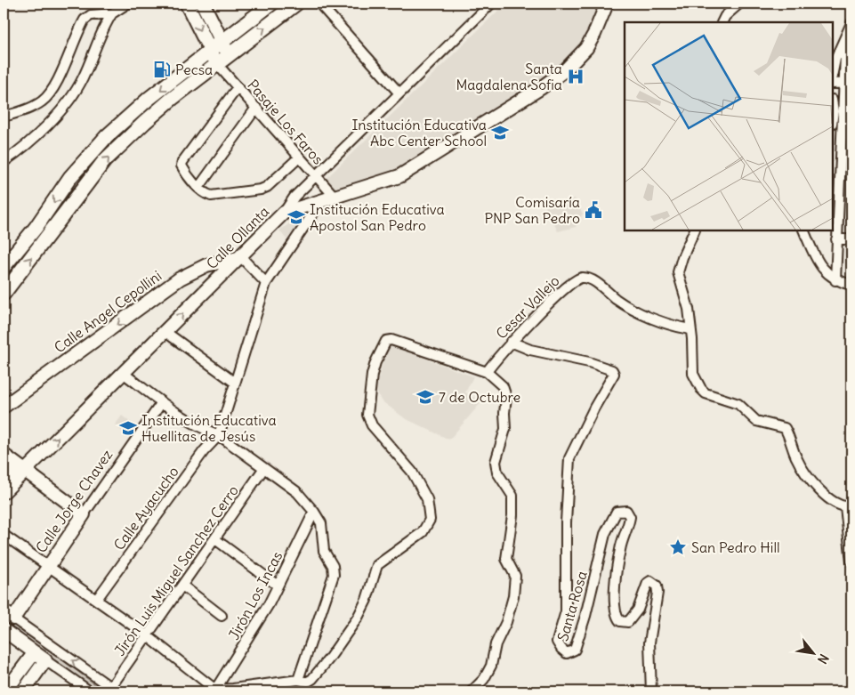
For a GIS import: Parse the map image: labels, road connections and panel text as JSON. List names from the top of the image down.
{
  "streets": {
    "street": [
      "Pasaje Los Faros",
      "Calle Ollanta",
      "Cesar Vallejo",
      "Calle Angel Cepollini",
      "Calle Jorge Chavez",
      "Calle Ayacucho",
      "Jirón Luis Miguel Sanchez Cerro",
      "Jirón Los Incas",
      "Santa Rosa"
    ]
  },
  "crossings": [
    ["Pasaje Los Faros", "Calle Ollanta"],
    ["Calle Ollanta", "Calle Angel Cepollini"],
    ["Cesar Vallejo", "Santa Rosa"]
  ],
  "one_way": ["Calle Ollanta", "Calle Angel Cepollini"],
  "places": {
    "fuel station": ["Pecsa"],
    "hospital": ["Santa Magdalena Sofia"],
    "school or university": [
      "Institución Educativa Abc Center School",
      "Institución Educativa Apostol San Pedro",
      "7 de Octubre",
      "Institución Educativa Huellitas de Jesús"
    ],
    "public building": ["Comisaría PNP San Pedro"],
    "place": ["San Pedro Hill"]
  },
  "north": "bottom right"
}
